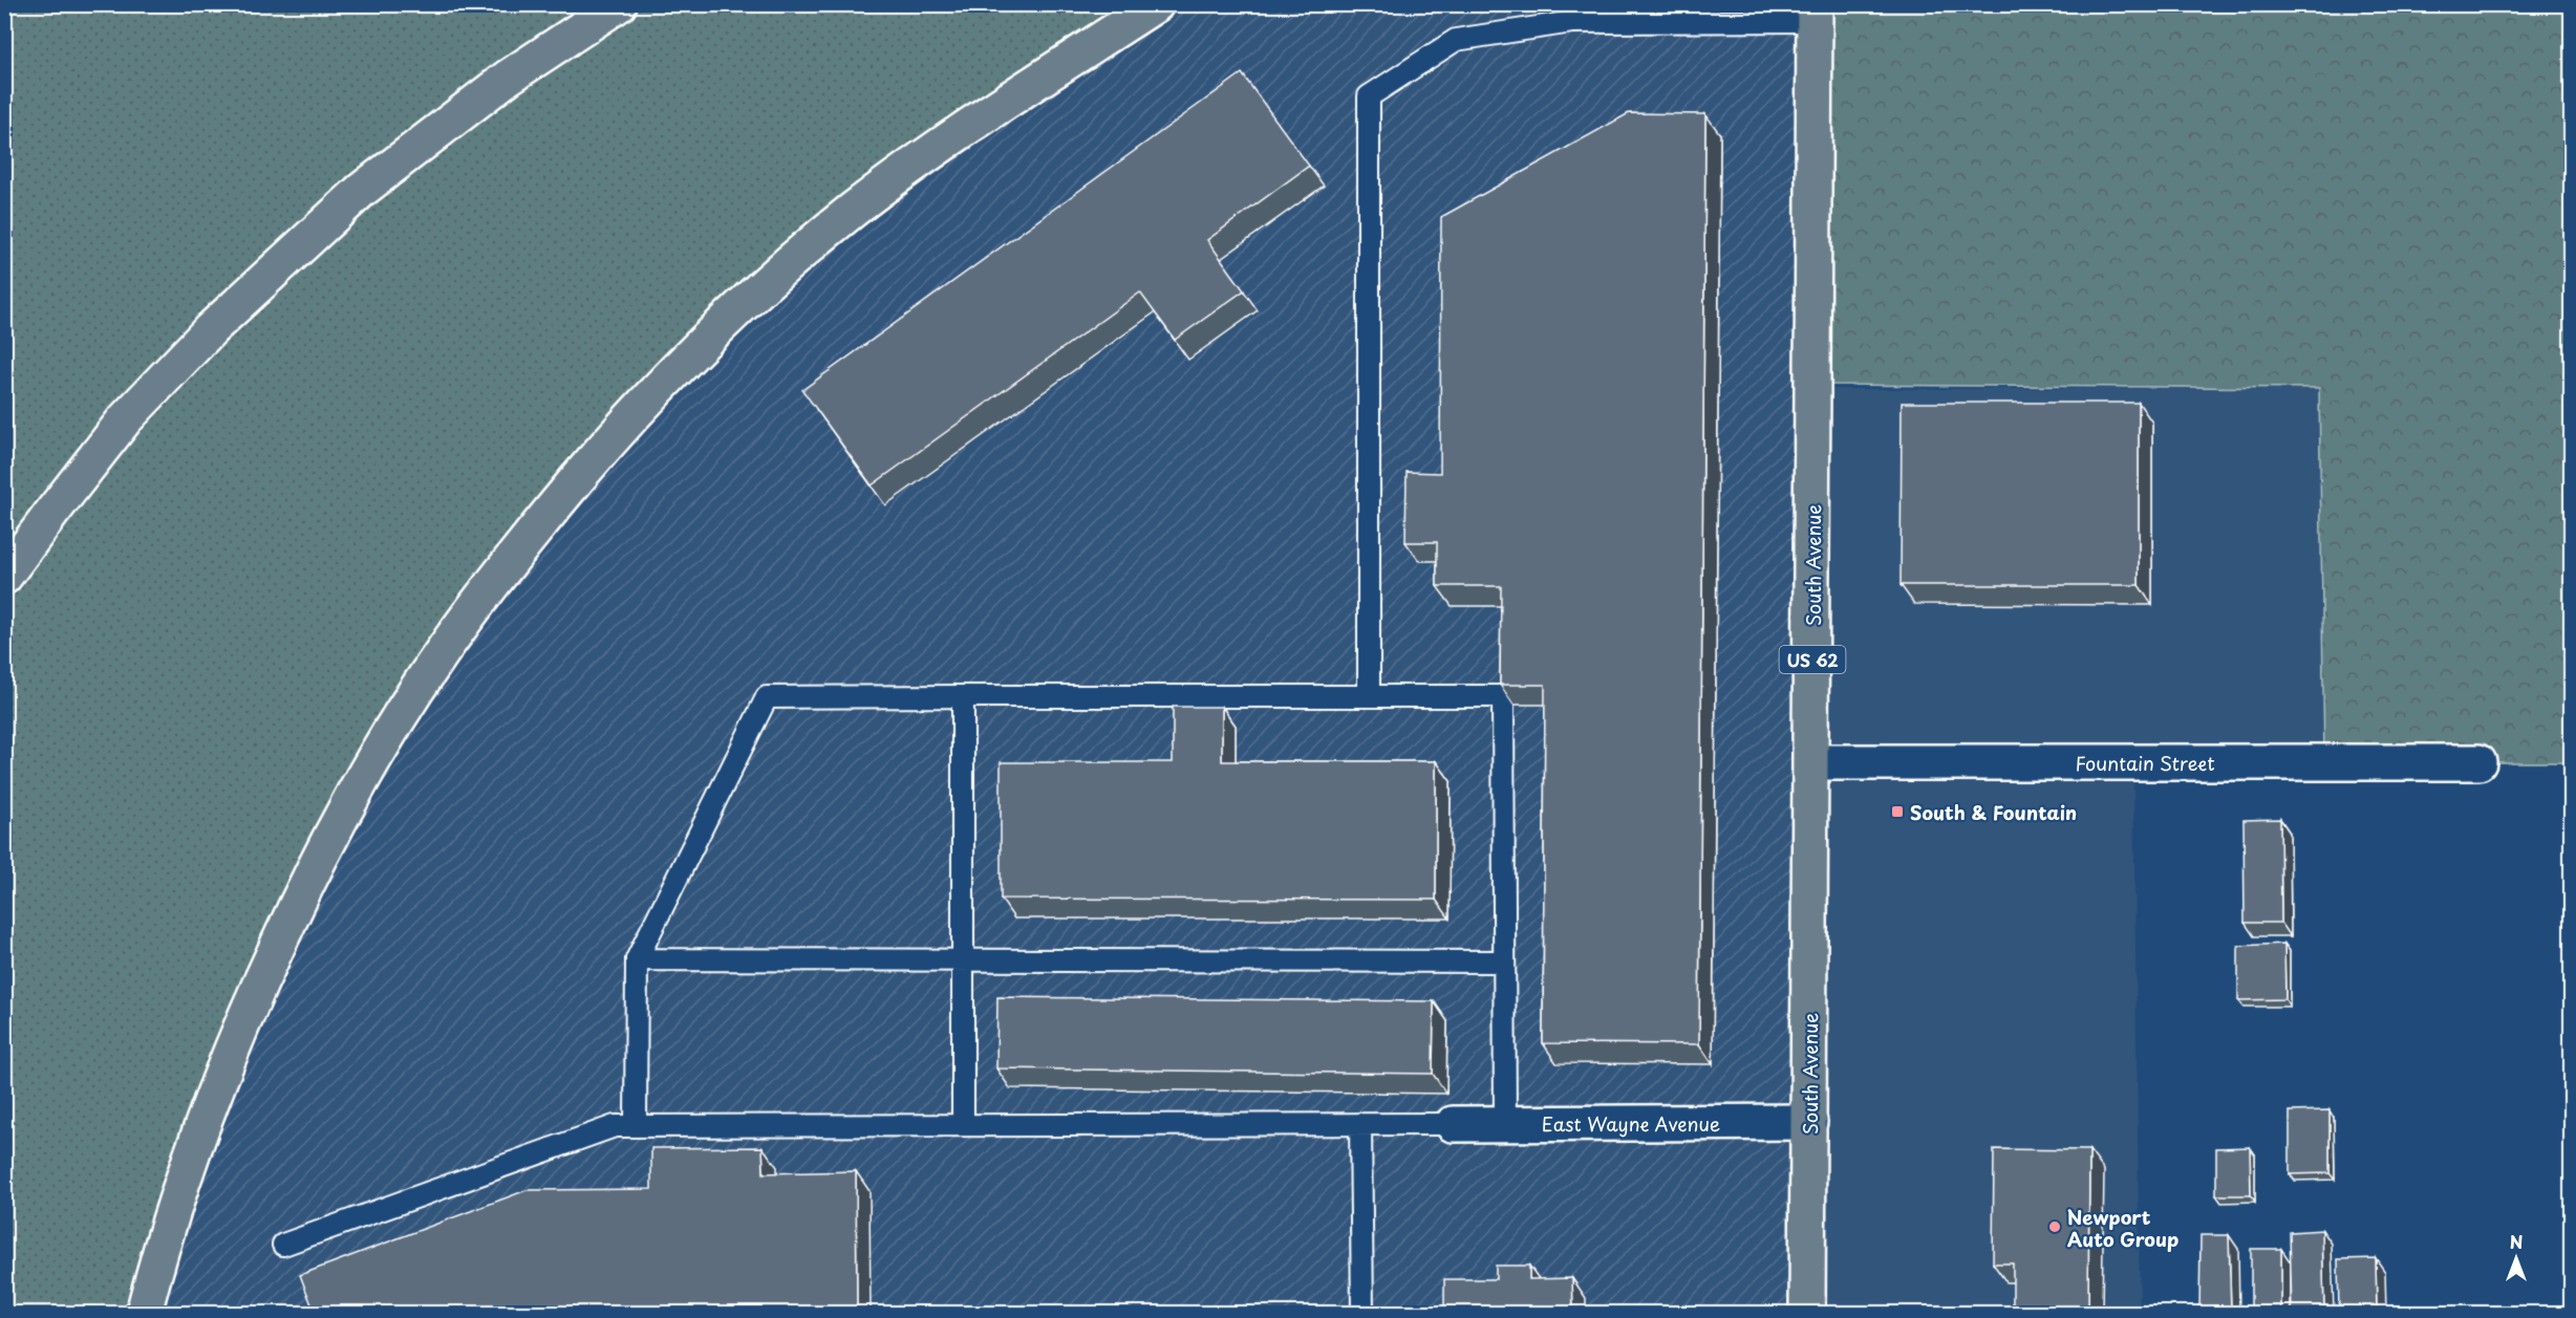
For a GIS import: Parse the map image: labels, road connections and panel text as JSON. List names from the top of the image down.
{
  "streets": {
    "main road": ["South Avenue", "US 62"],
    "street": ["Fountain Street", "East Wayne Avenue"]
  },
  "crossings": [
    ["South Avenue", "Fountain Street"],
    ["South Avenue", "East Wayne Avenue"]
  ],
  "places": {
    "transit": ["South & Fountain"],
    "other": ["Newport Auto Group"]
  },
  "north": "top"
}
